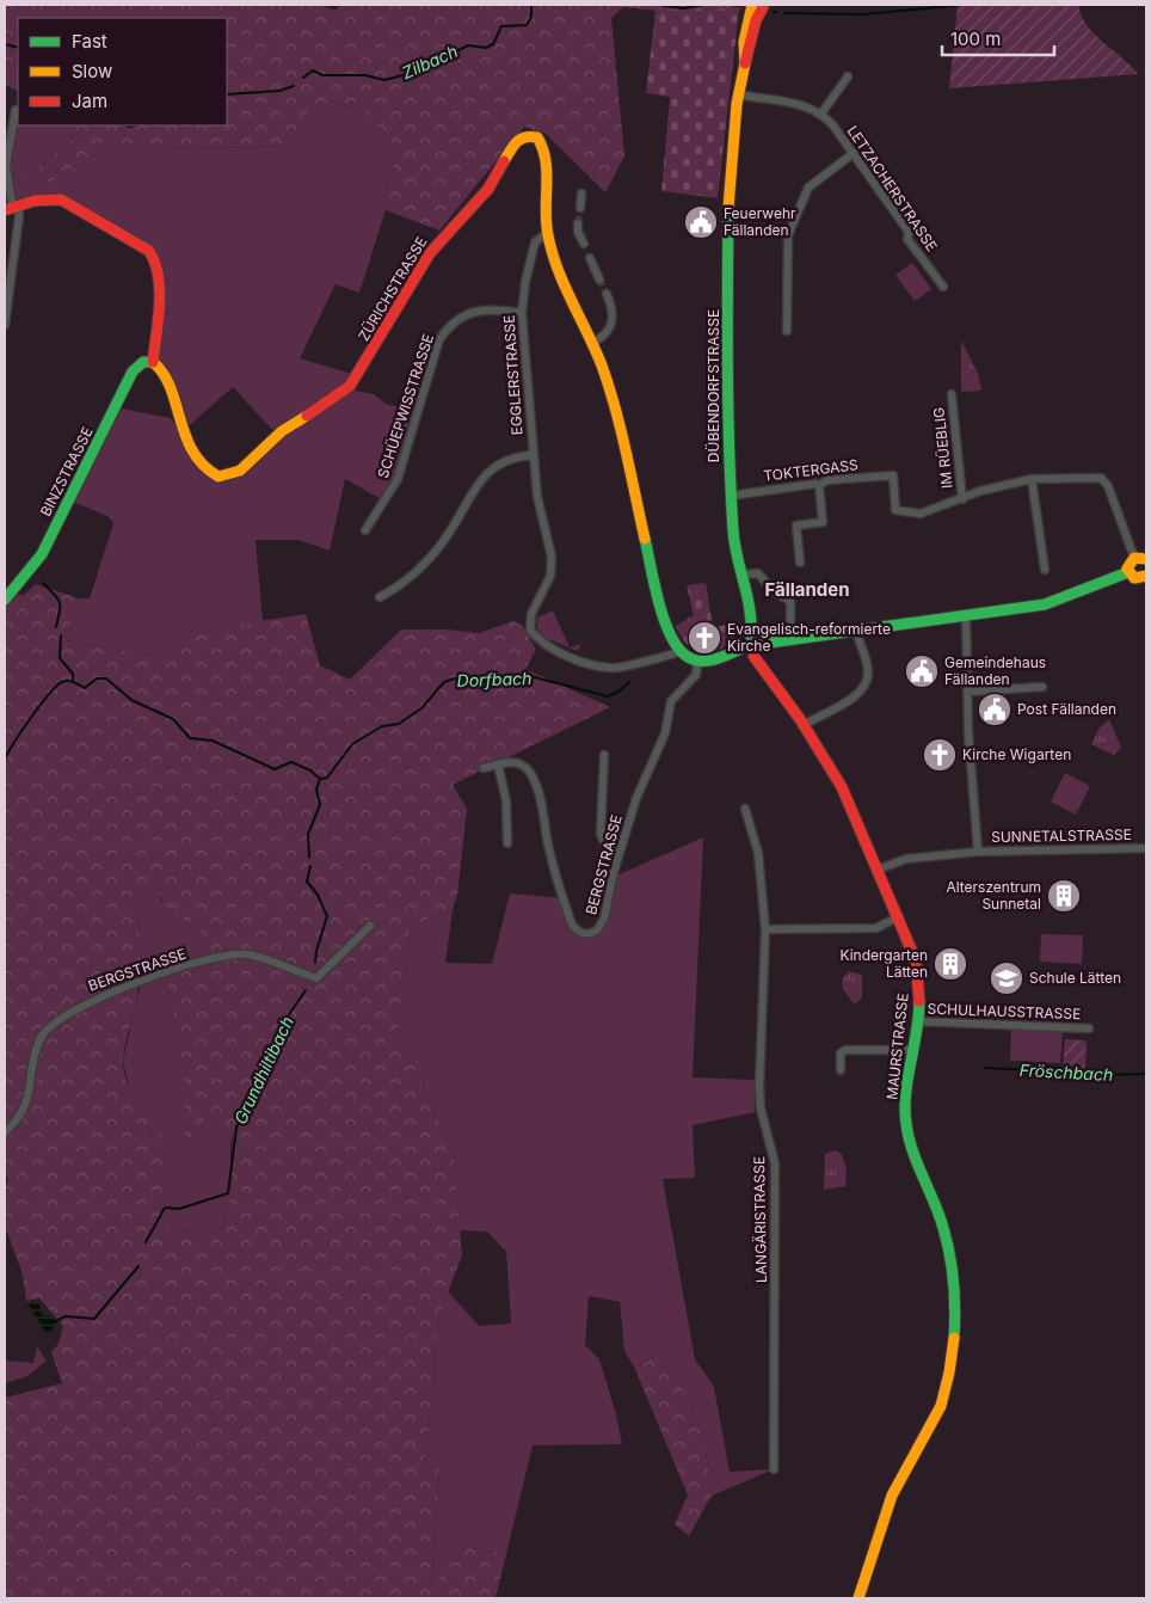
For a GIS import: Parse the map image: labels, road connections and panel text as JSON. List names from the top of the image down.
{
  "streets": {
    "main road": [
      "ZÜRICHSTRASSE",
      "DÜBENDORFSTRASSE",
      "BINZSTRASSE",
      "MAURSTRASSE"
    ],
    "street": [
      "LETZACHERSTRASSE",
      "EGGLERSTRASSE",
      "SCHÜEPWISSTRASSE",
      "IM RÜEBLIG",
      "TOKTERGASS",
      "SUNNETALSTRASSE",
      "BERGSTRASSE",
      "SCHULHAUSSTRASSE",
      "LANGÄRISTRASSE"
    ]
  },
  "crossings": [
    ["LETZACHERSTRASSE", "DÜBENDORFSTRASSE"],
    ["ZÜRICHSTRASSE", "EGGLERSTRASSE"],
    ["ZÜRICHSTRASSE", "BINZSTRASSE"],
    ["EGGLERSTRASSE", "SCHÜEPWISSTRASSE"],
    ["DÜBENDORFSTRASSE", "TOKTERGASS"],
    ["DÜBENDORFSTRASSE", "MAURSTRASSE"],
    ["IM RÜEBLIG", "TOKTERGASS"],
    ["SUNNETALSTRASSE", "MAURSTRASSE"],
    ["SCHULHAUSSTRASSE", "MAURSTRASSE"]
  ],
  "districts": ["Fällanden"],
  "water": [
    "Zilbach",
    "Dorfbach",
    "Grundhiltibach",
    "Fröschbach"
  ],
  "places": {
    "public building": ["Feuerwehr Fällanden", "Gemeindehaus Fällanden", "Post Fällanden"],
    "church": ["Evangelisch-reformierte Kirche", "Kirche Wigarten"],
    "building": ["Alterszentrum Sunnetal", "Kindergarten Lätten"],
    "school or university": ["Schule Lätten"]
  },
  "legend": ["Fast", "Slow", "Jam"],
  "scale_bar": "100 m"
}
